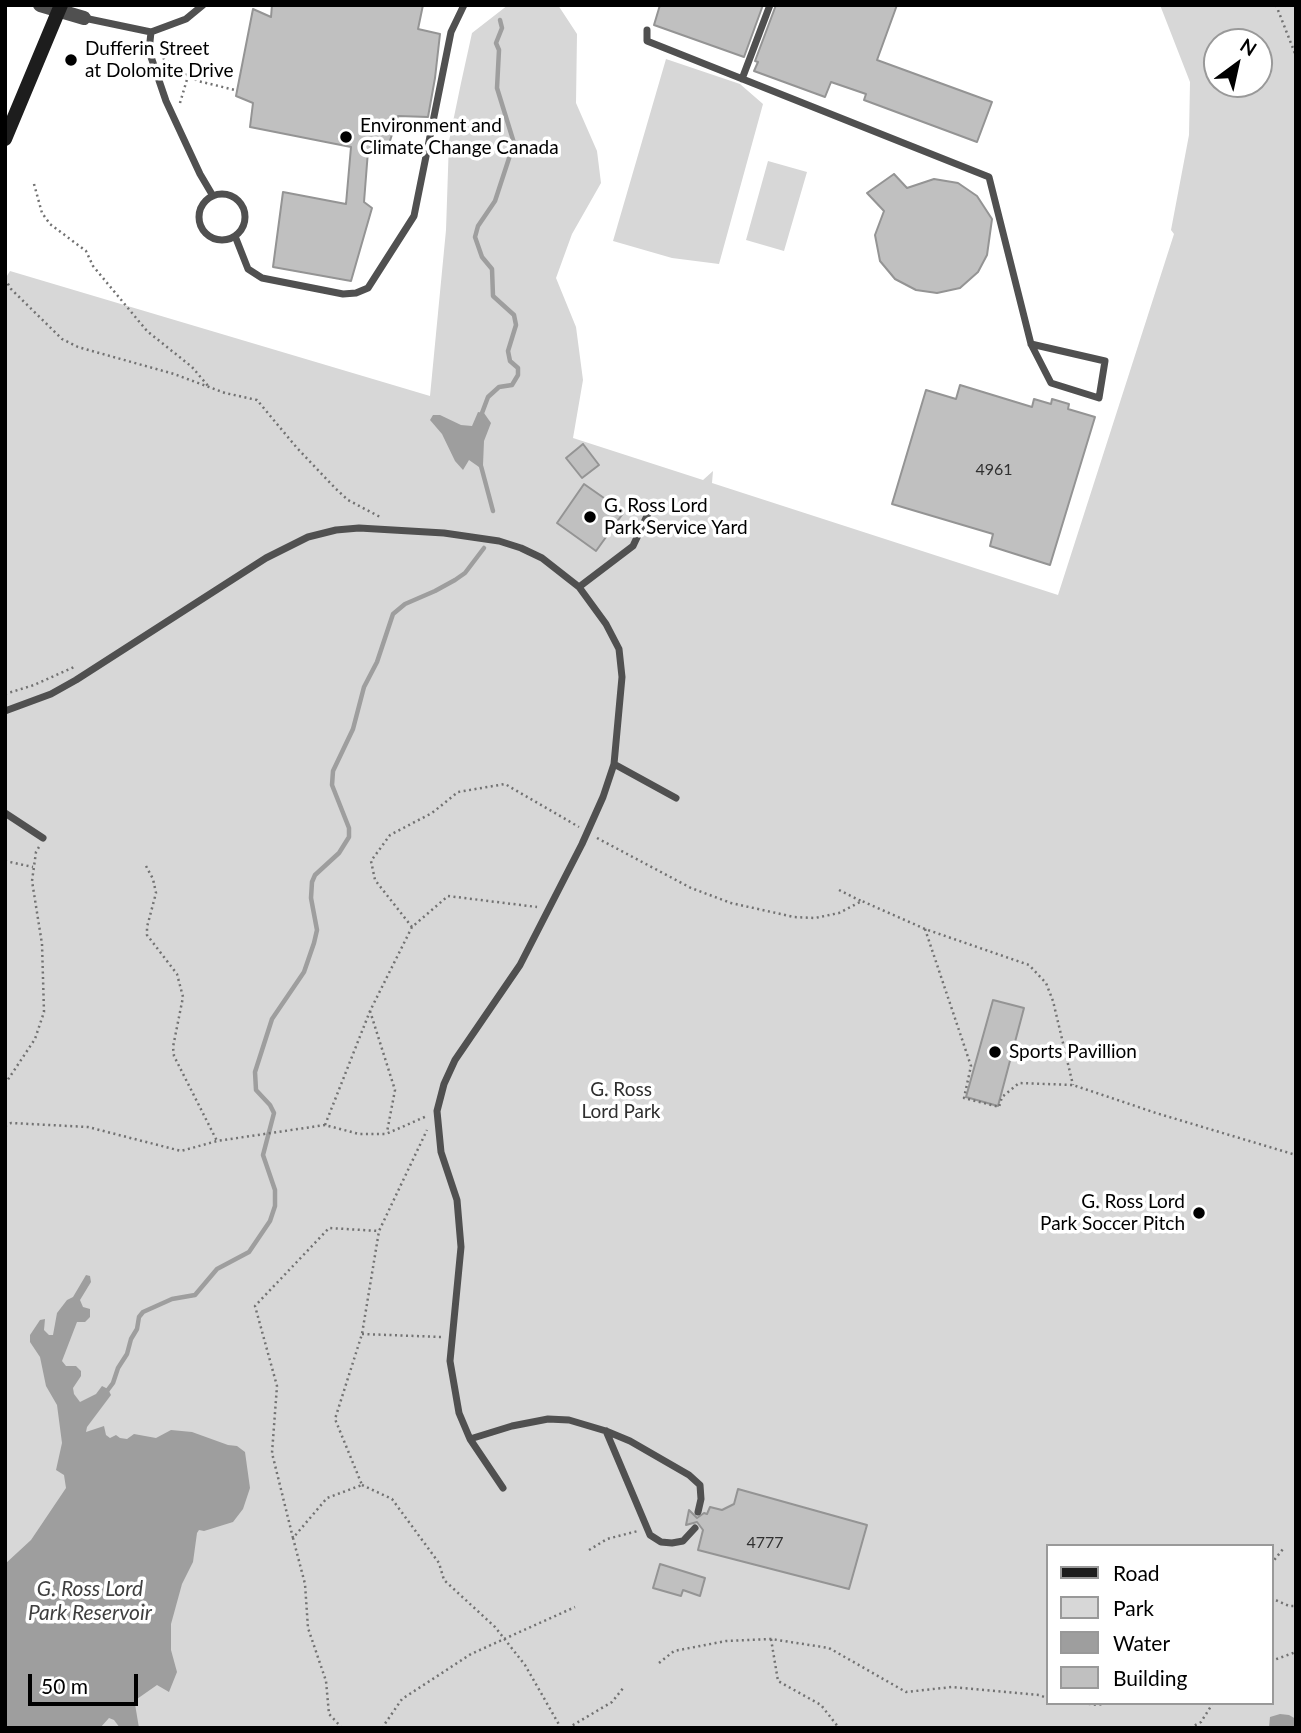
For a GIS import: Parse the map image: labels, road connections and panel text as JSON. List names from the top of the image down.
{
  "water": ["G. Ross Lord Park Reservoir"],
  "parks": ["G. Ross Lord Park"],
  "places": [
    "Dufferin Street at Dolomite Drive",
    "Environment and Climate Change Canada",
    "G. Ross Lord Park Service Yard",
    "Sports Pavillion",
    "G. Ross Lord Park Soccer Pitch"
  ],
  "house_numbers": ["4961", "4777"],
  "legend": [
    "Road",
    "Park",
    "Water",
    "Building"
  ],
  "scale_bar": "50 m",
  "north": "top right"
}
